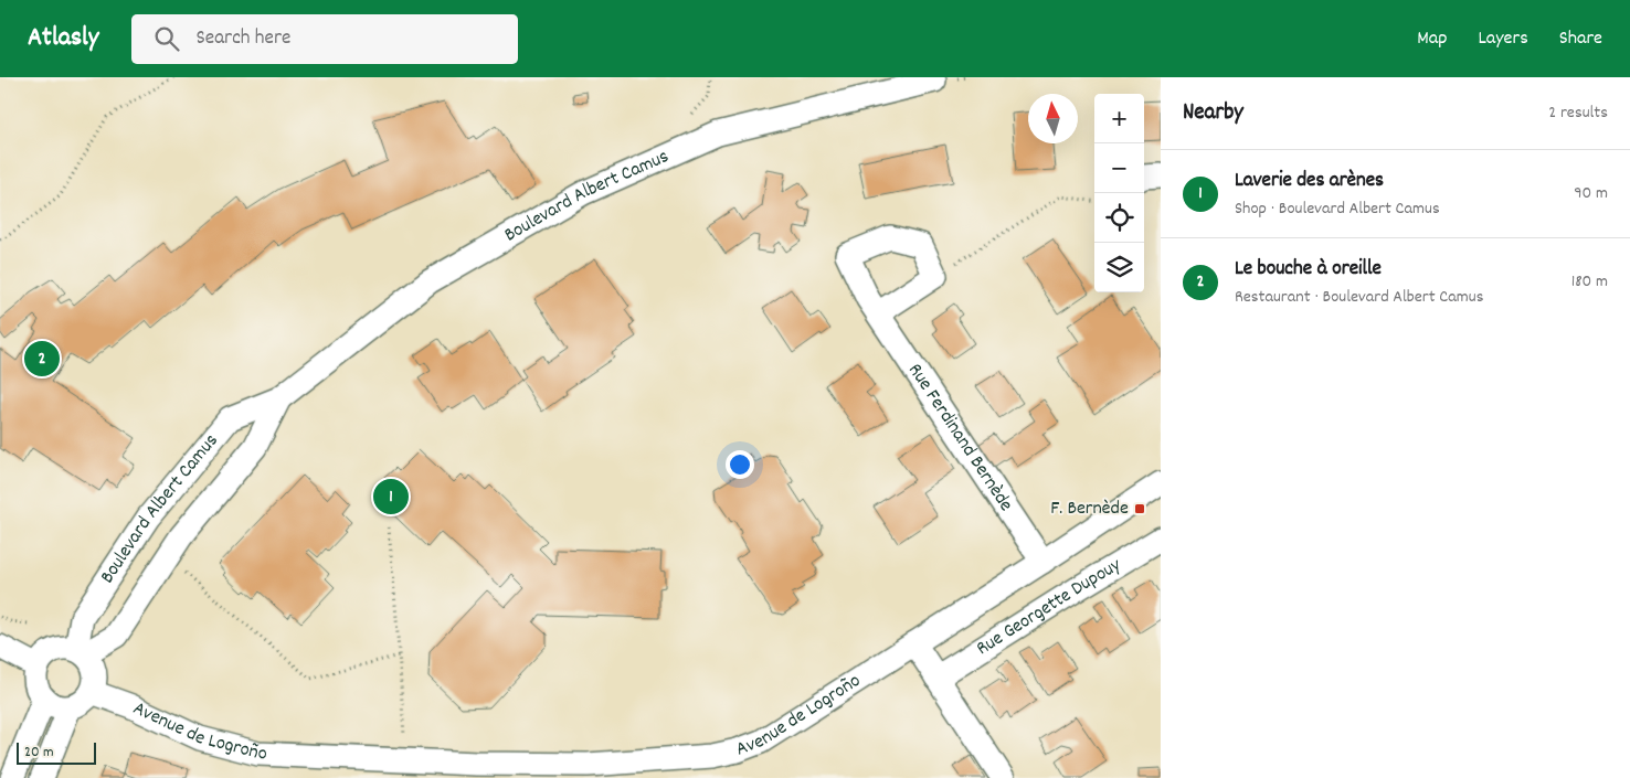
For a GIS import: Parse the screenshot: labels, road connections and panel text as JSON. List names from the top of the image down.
{
  "streets": {
    "street": [
      "Boulevard Albert Camus",
      "Rue Ferdinand Bernède",
      "Rue Georgette Dupouy",
      "Avenue de Logroño"
    ]
  },
  "crossings": [
    ["Boulevard Albert Camus", "Avenue de Logroño"],
    ["Rue Ferdinand Bernède", "Avenue de Logroño"]
  ],
  "places": {
    "transit": ["F. Bernède"]
  },
  "scale_bar": "20 m",
  "north": "top",
  "page": {
    "header": "Atlasly",
    "search": "Search here",
    "nav": ["Map", "Layers", "Share"],
    "heading": ["Nearby", "2 results"],
    "map_buttons": ["+", "−"],
    "list": [
      {
        "mark": "1",
        "name": "Laverie des arènes",
        "note": "Shop · Boulevard Albert Camus",
        "value": "90 m"
      },
      {
        "mark": "2",
        "name": "Le bouche à oreille",
        "note": "Restaurant · Boulevard Albert Camus",
        "value": "180 m"
      }
    ],
    "pins": ["2", "1"],
    "scale": "20 m"
  }
}
